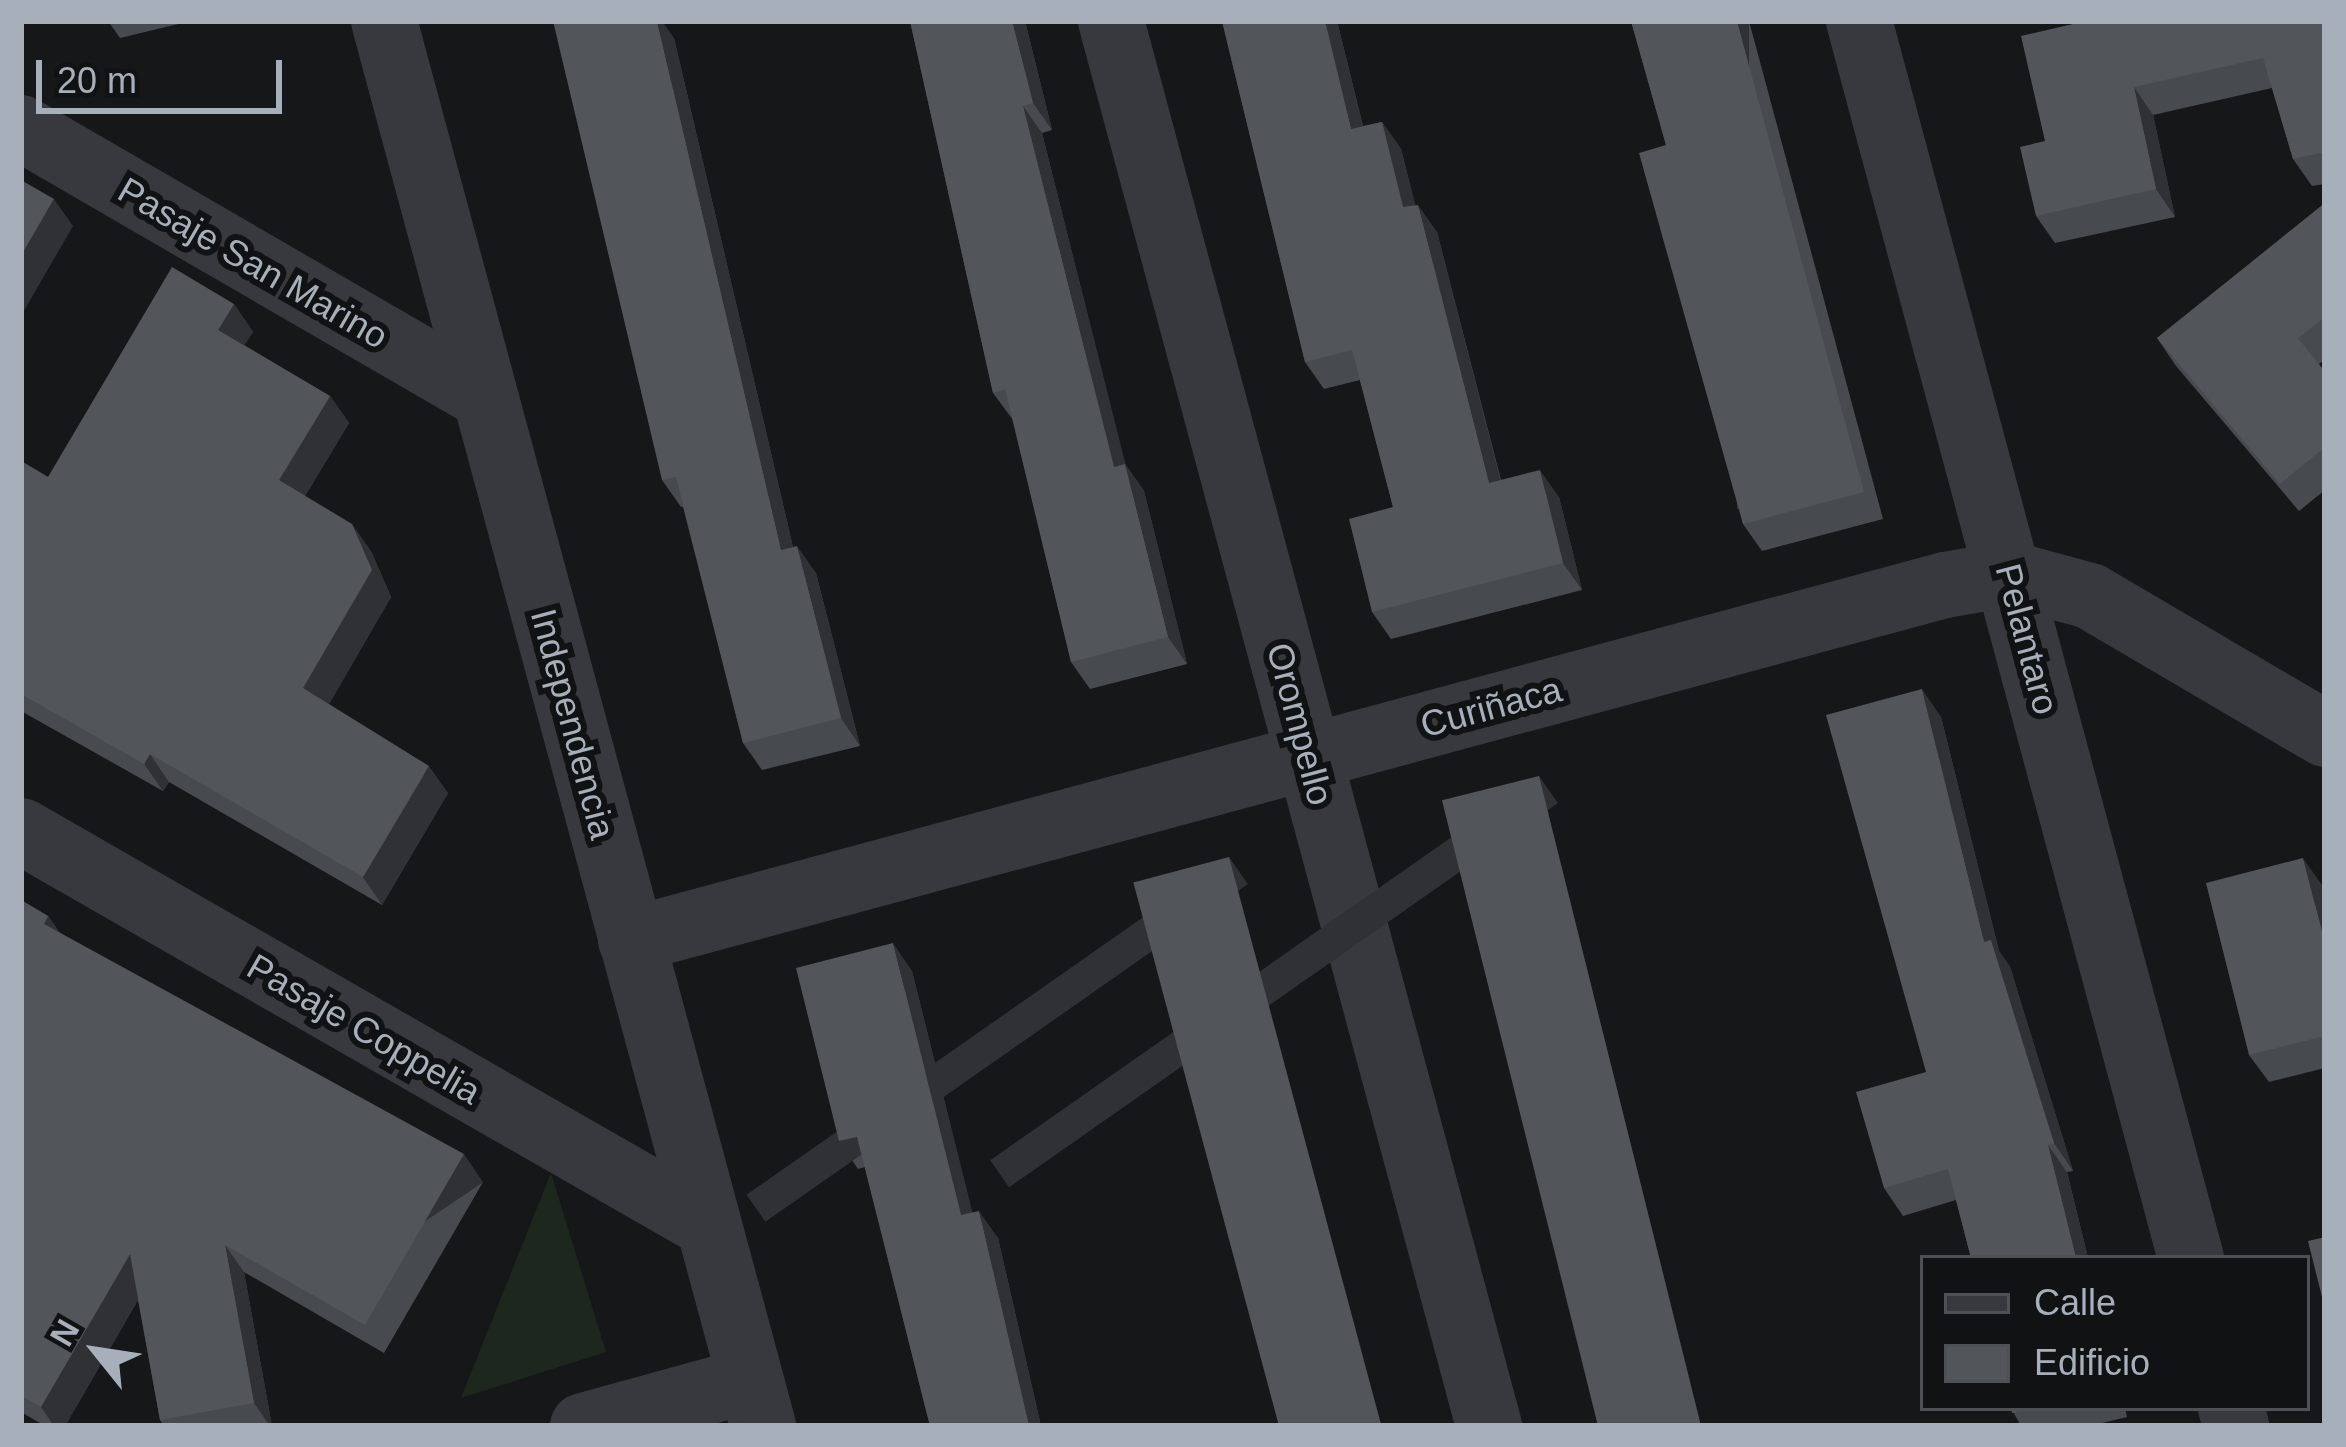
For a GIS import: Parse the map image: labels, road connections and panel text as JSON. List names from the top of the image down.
{
  "streets": {
    "street": [
      "Pasaje San Marino",
      "Pelantaro",
      "Curiñaca",
      "Independencia",
      "Orompello",
      "Pasaje Coppelia"
    ]
  },
  "crossings": [
    ["Pasaje San Marino", "Independencia"],
    ["Pelantaro", "Curiñaca"],
    ["Curiñaca", "Independencia"],
    ["Curiñaca", "Orompello"],
    ["Independencia", "Pasaje Coppelia"]
  ],
  "legend": ["Calle", "Edificio"],
  "scale_bar": "20 m",
  "north": "top left"
}
